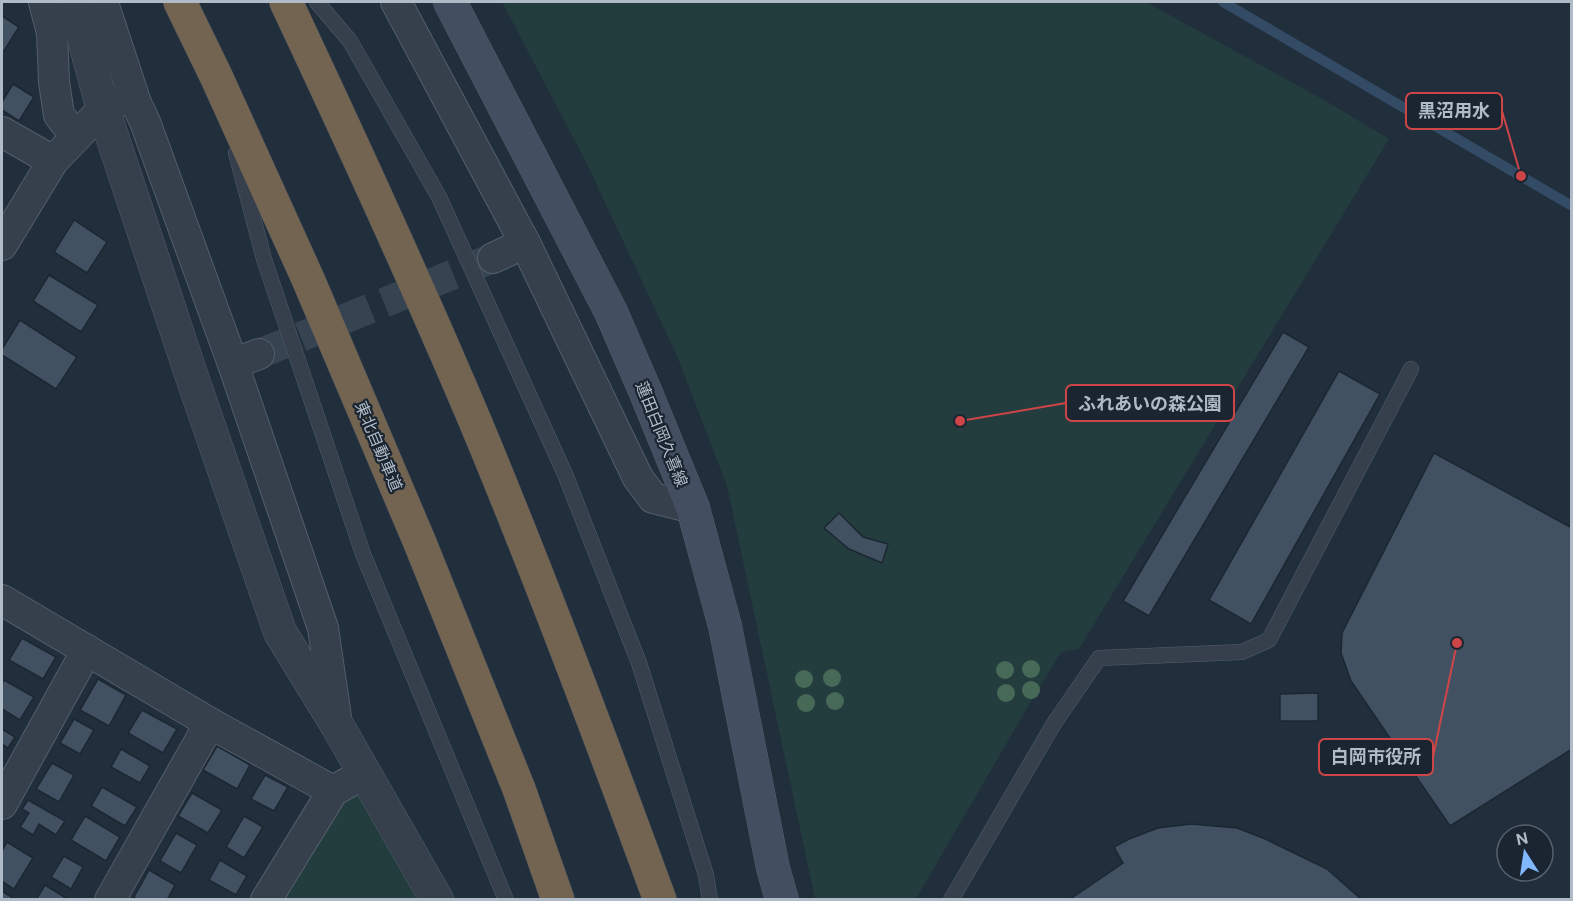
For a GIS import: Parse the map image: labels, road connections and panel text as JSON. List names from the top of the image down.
{
  "streets": {
    "highway": ["東北自動車道"],
    "main road": ["蓮田白岡久喜線"]
  },
  "places": ["黒沼用水", "ふれあいの森公園", "白岡市役所"],
  "north": "top"
}
